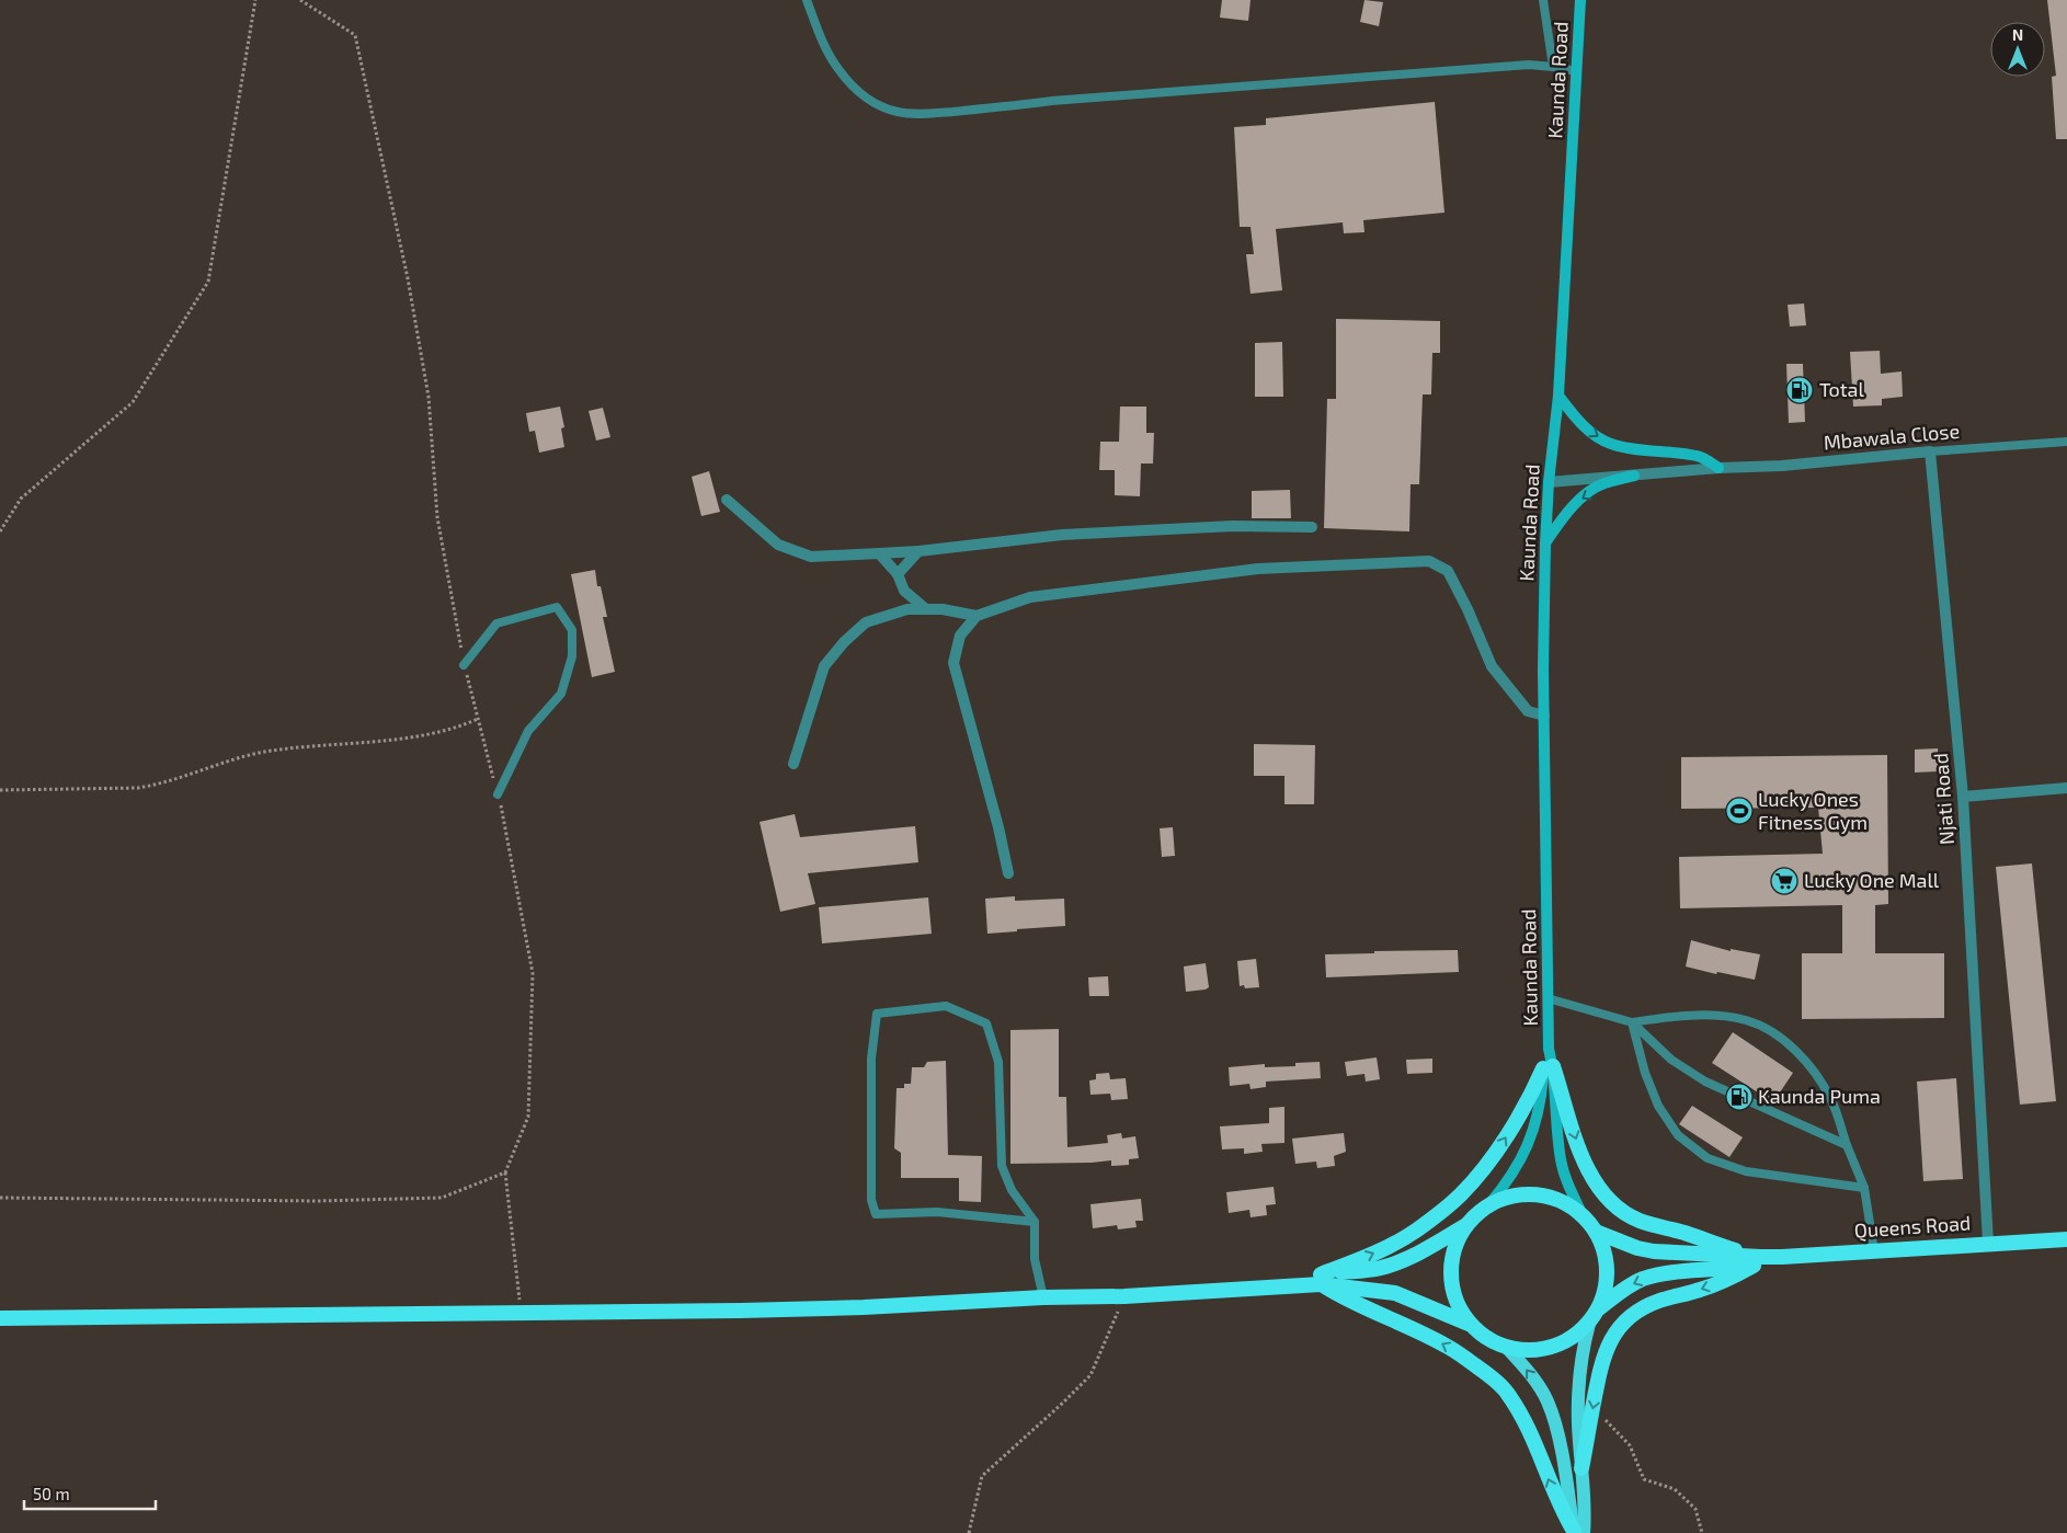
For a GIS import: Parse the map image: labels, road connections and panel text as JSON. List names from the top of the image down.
{
  "streets": {
    "highway": ["Queens Road"],
    "main road": ["Kaunda Road"],
    "street": ["Mbawala Close", "Njati Road"]
  },
  "crossings": [
    ["Kaunda Road", "Mbawala Close"],
    ["Mbawala Close", "Njati Road"],
    ["Njati Road", "Queens Road"]
  ],
  "places": {
    "fuel station": ["Total", "Kaunda Puma"],
    "sports": ["Lucky Ones Fitness Gym"],
    "supermarket": ["Lucky One Mall"]
  },
  "scale_bar": "50 m",
  "north": "top"
}
